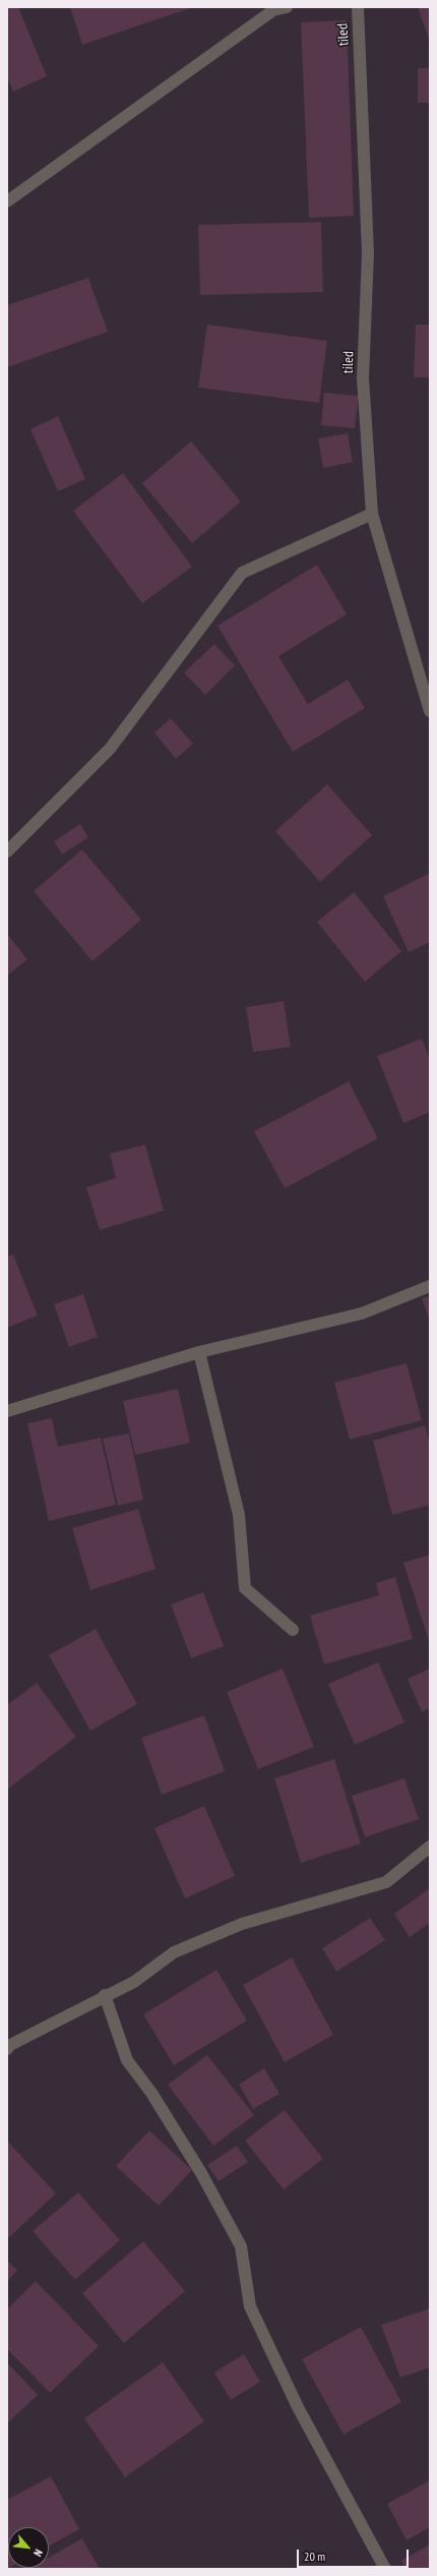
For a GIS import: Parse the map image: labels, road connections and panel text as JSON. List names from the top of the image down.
{
  "streets": {
    "street": ["tiled"]
  },
  "scale_bar": "20 m",
  "north": "bottom right"
}
